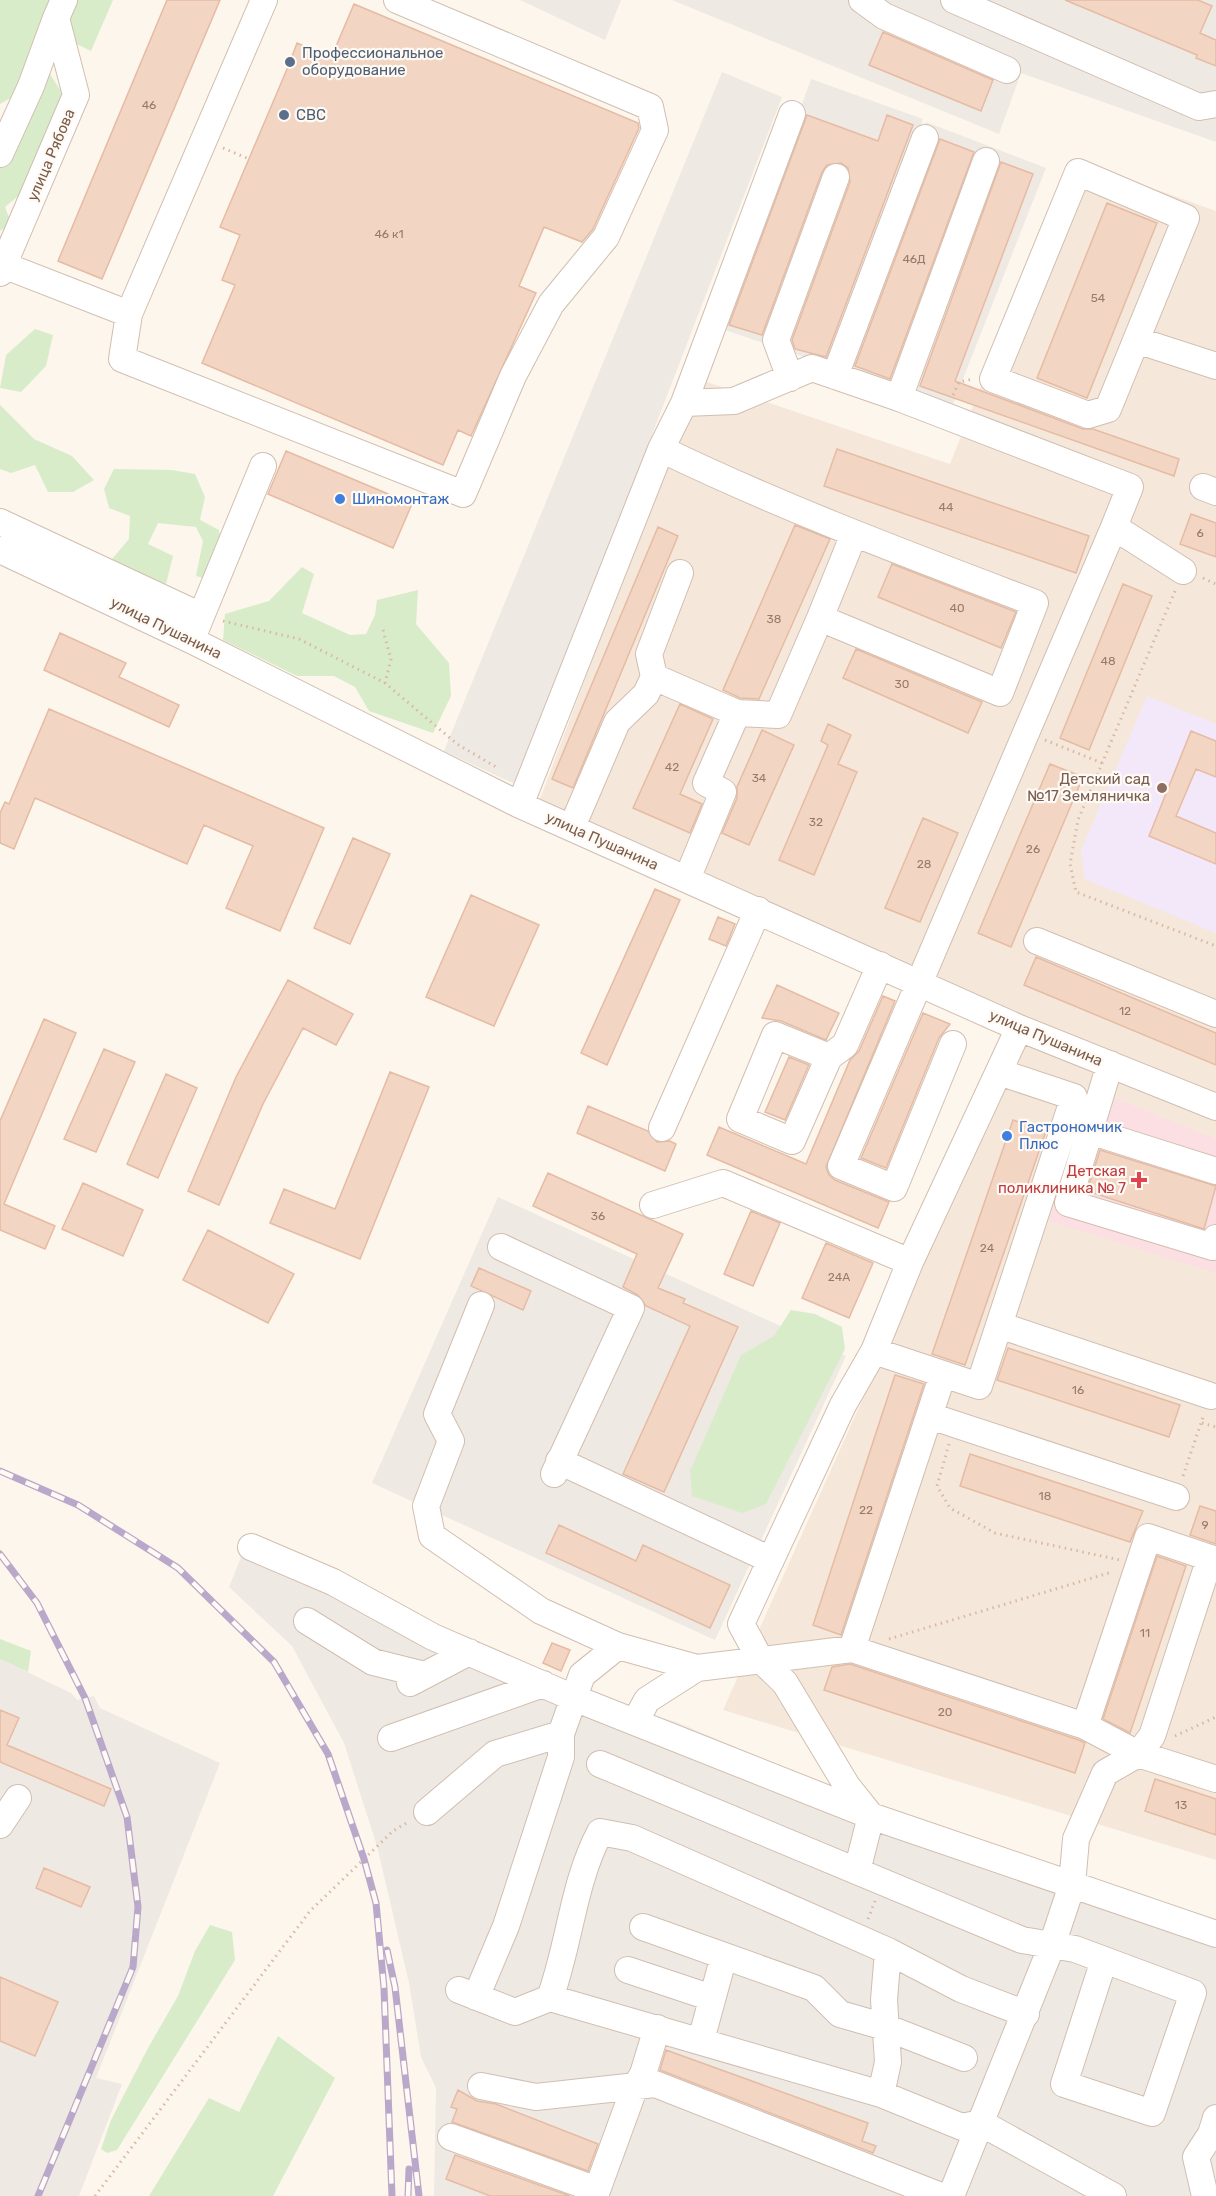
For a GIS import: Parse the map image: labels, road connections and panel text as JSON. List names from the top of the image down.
{
  "streets": {
    "street": ["улица Рябова", "улица Пушанина"]
  },
  "places": {
    "other": [
      "Профессиональное оборудование",
      "СВС",
      "Шиномонтаж",
      "Детский сад №17 Земляничка",
      "Гастрономчик Плюс"
    ],
    "health": ["Детская поликлиника № 7"]
  },
  "house_numbers": [
    "46",
    "46 к1",
    "46Д",
    "54",
    "44",
    "6",
    "40",
    "38",
    "48",
    "30",
    "42",
    "34",
    "32",
    "26",
    "28",
    "12",
    "36",
    "24",
    "24А",
    "16",
    "18",
    "22",
    "9",
    "11",
    "20",
    "13"
  ]
}
